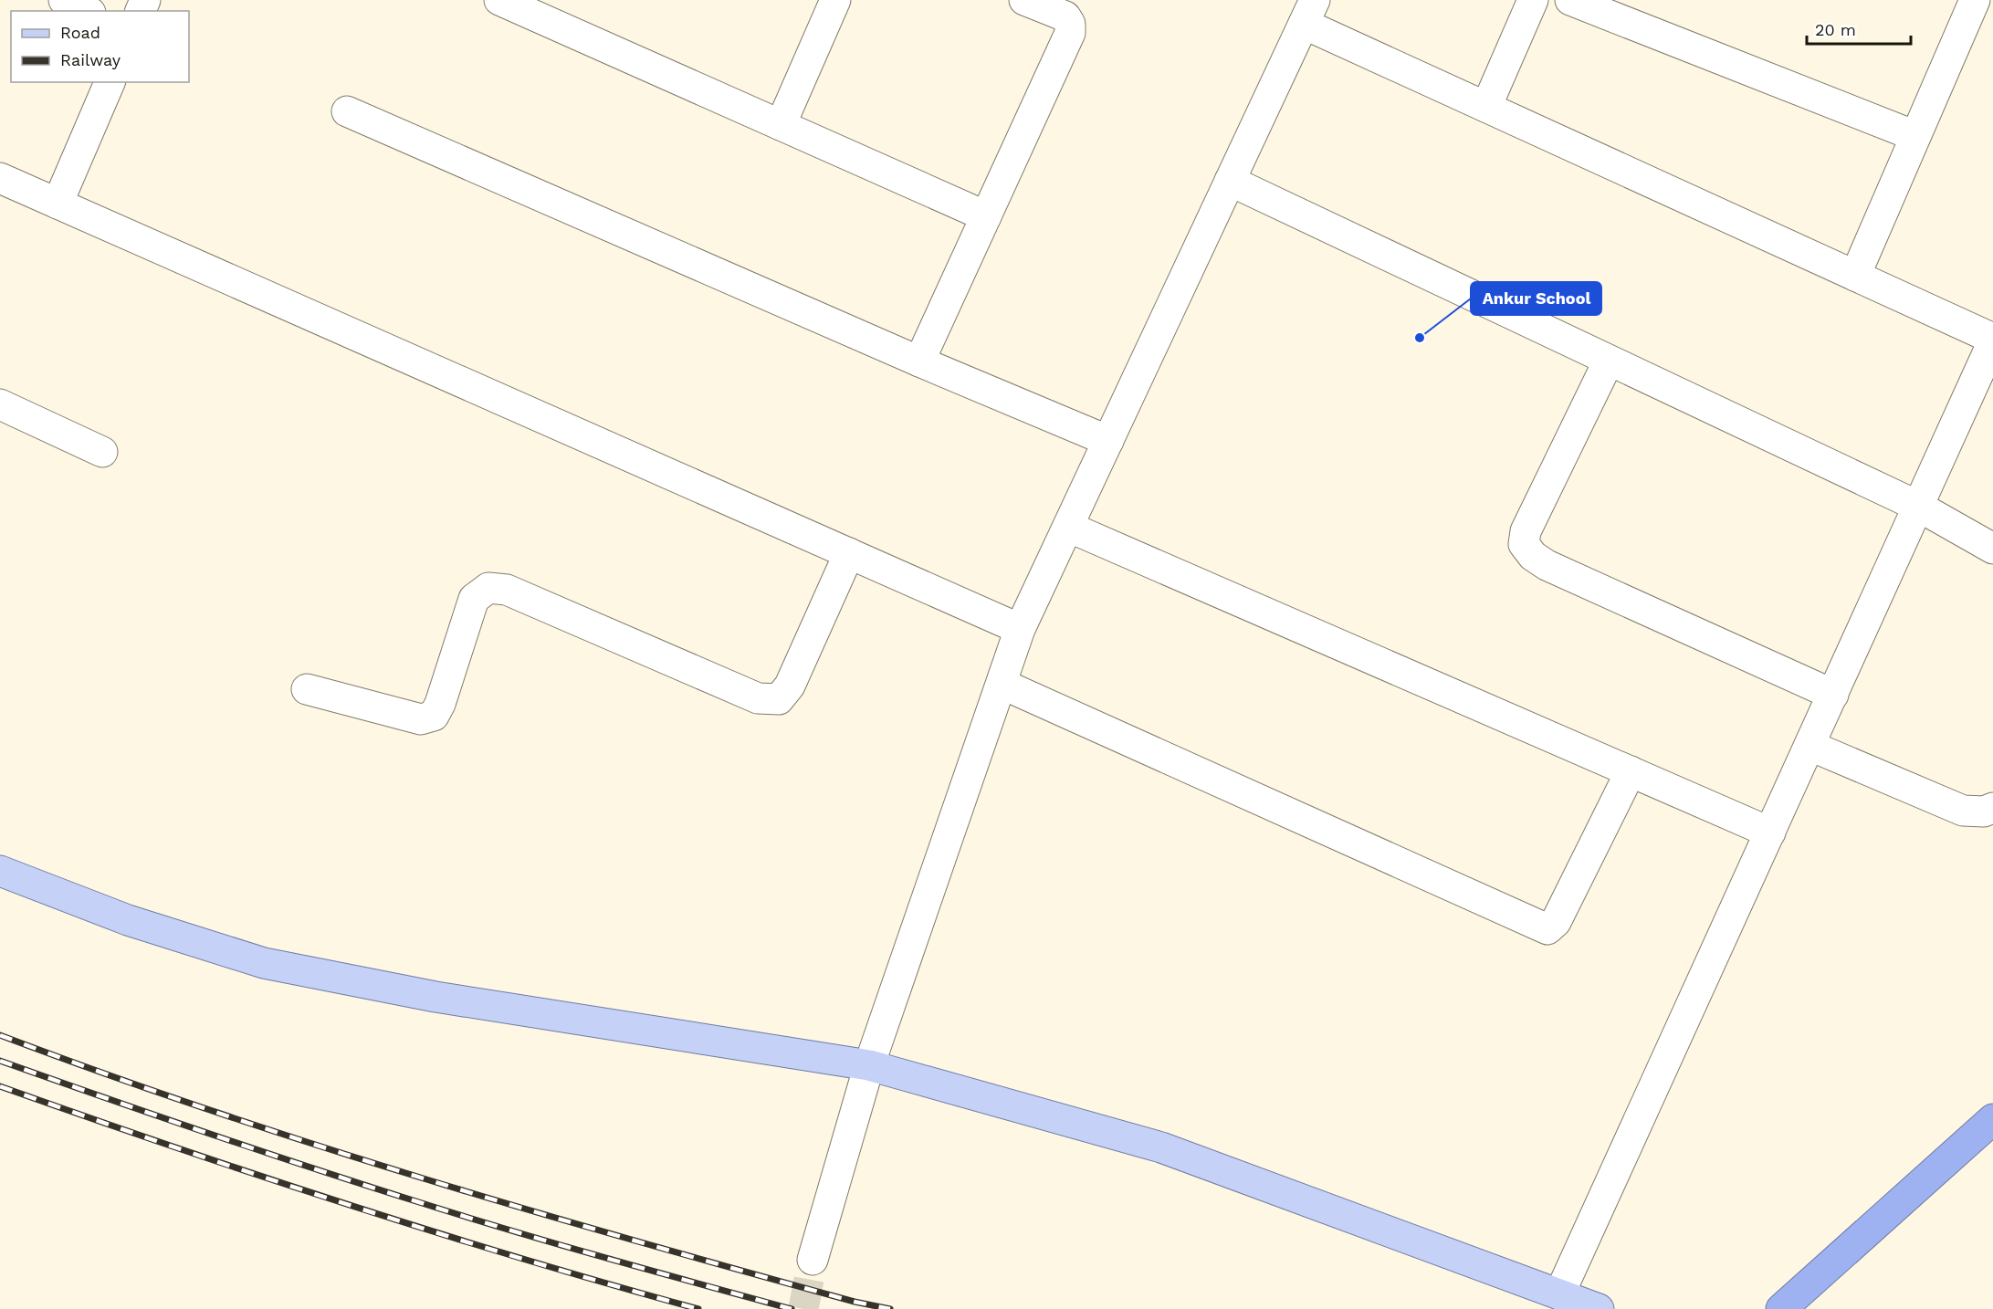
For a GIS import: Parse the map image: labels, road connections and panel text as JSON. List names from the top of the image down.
{
  "places": ["Ankur School"],
  "legend": ["Road", "Railway"],
  "scale_bar": "20 m"
}
